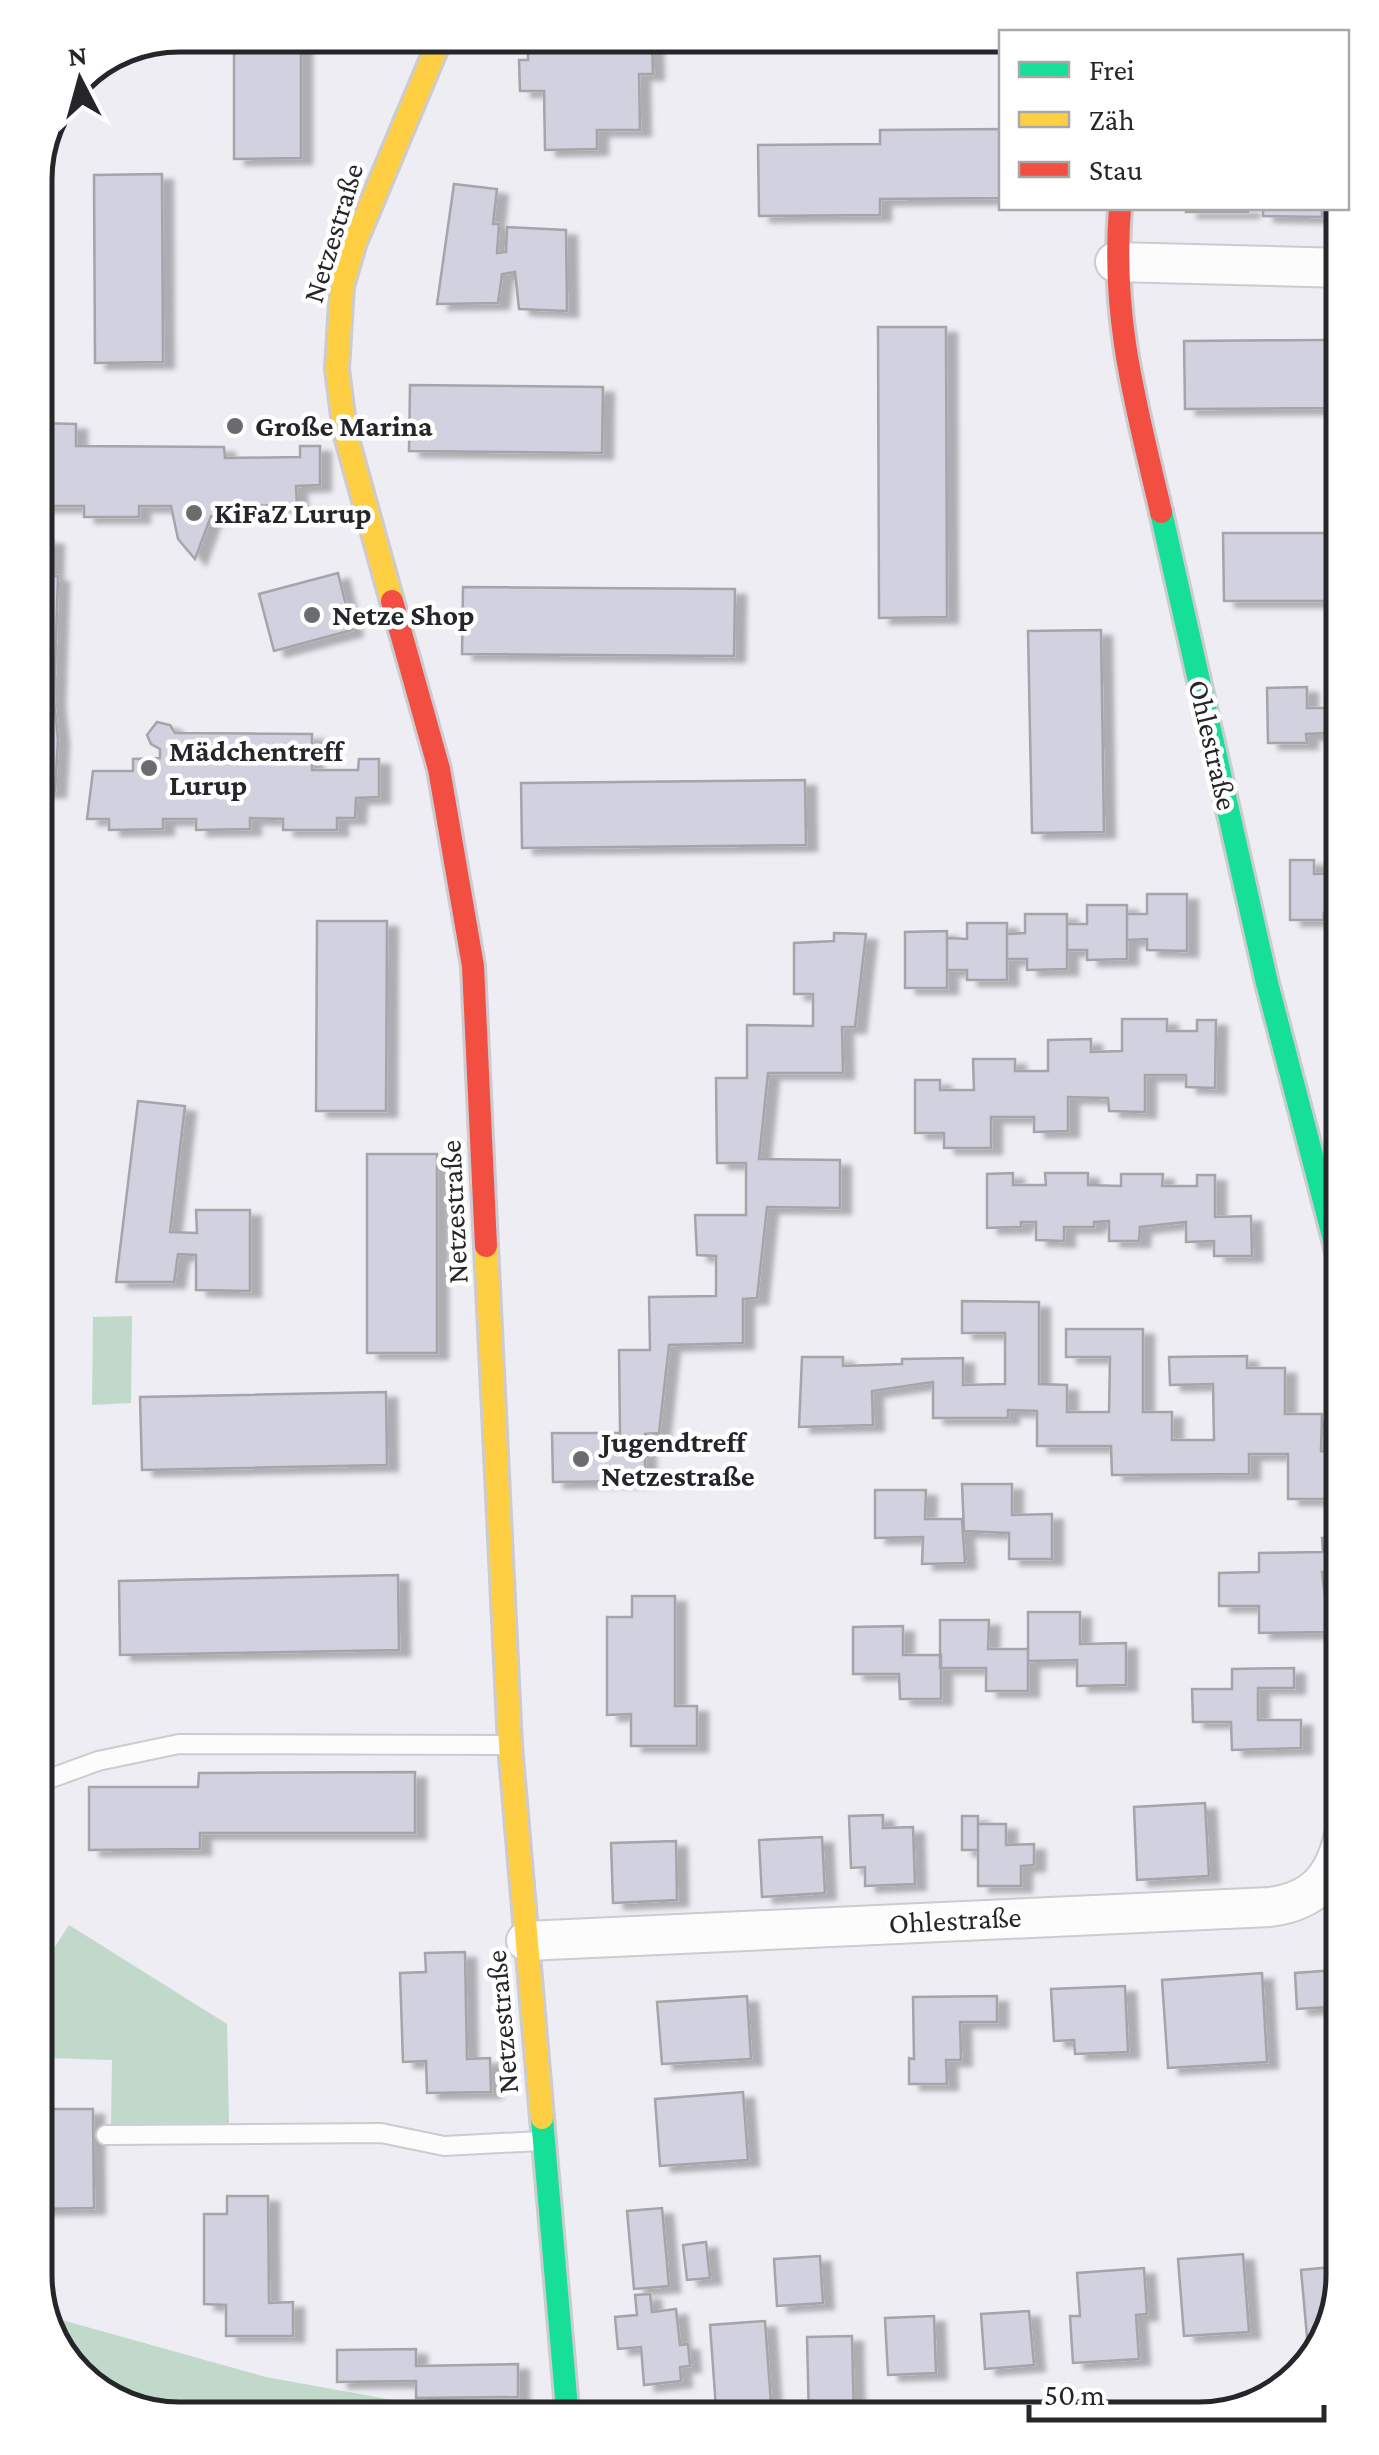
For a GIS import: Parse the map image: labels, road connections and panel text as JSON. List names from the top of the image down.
{
  "streets": {
    "street": ["Netzestraße", "Ohlestraße"]
  },
  "crossings": [
    ["Netzestraße", "Ohlestraße"]
  ],
  "places": [
    "Große Marina",
    "KiFaZ Lurup",
    "Netze Shop",
    "Mädchentreff Lurup",
    "Jugendtreff Netzestraße"
  ],
  "legend": ["Frei", "Zäh", "Stau"],
  "scale_bar": "50 m",
  "north": "top"
}
